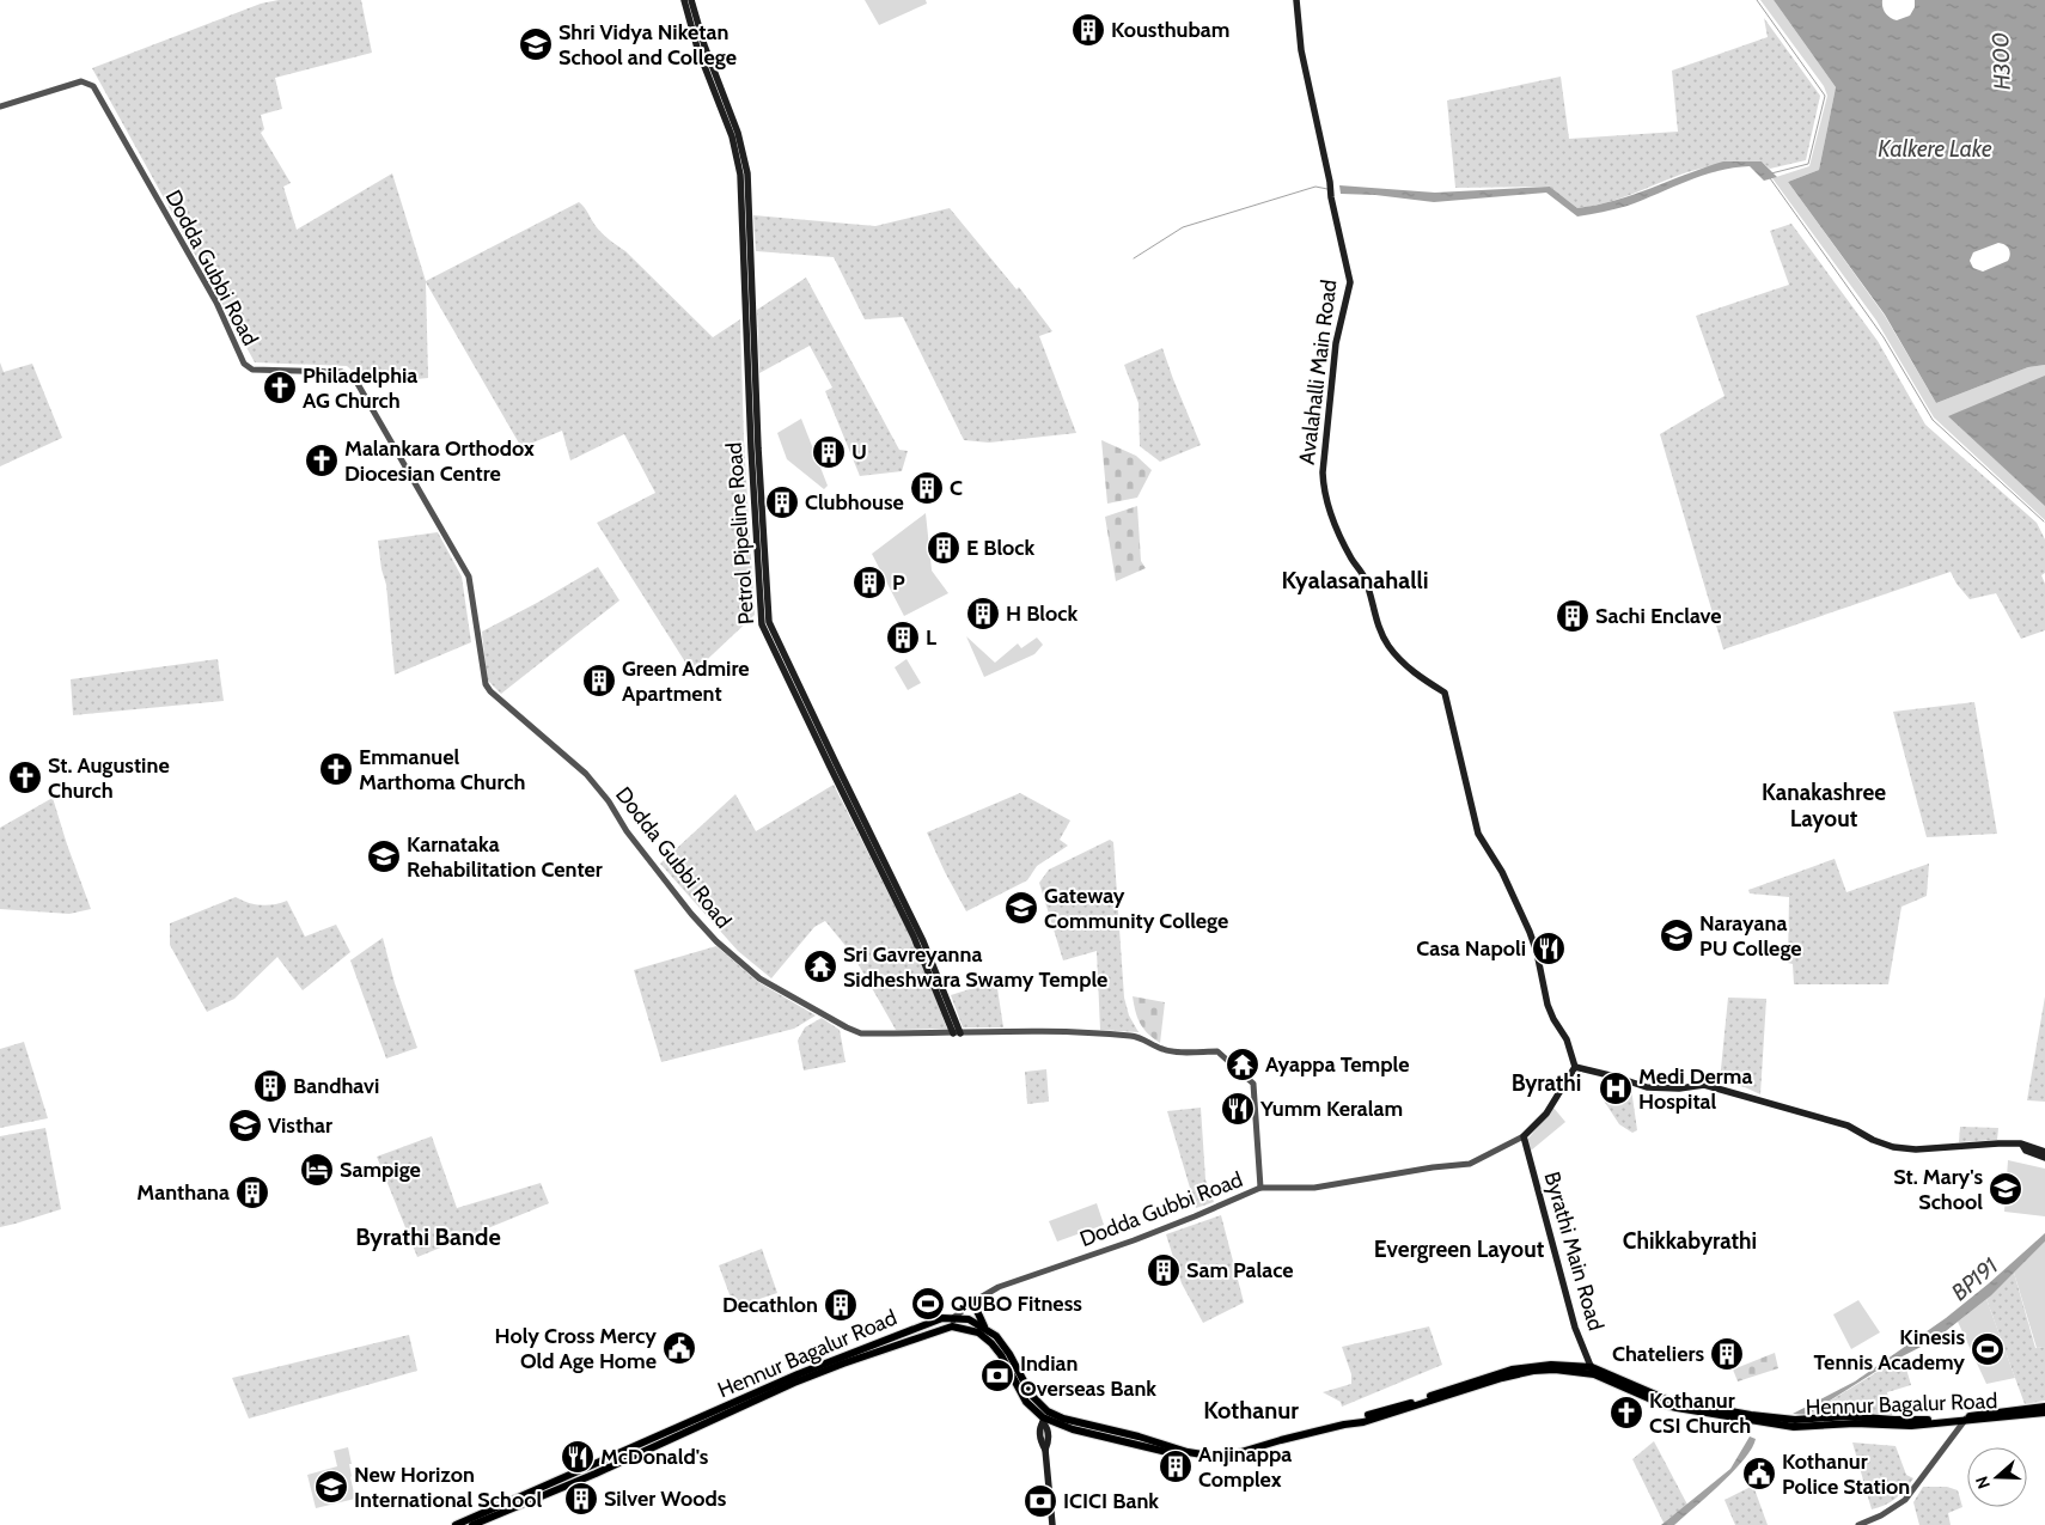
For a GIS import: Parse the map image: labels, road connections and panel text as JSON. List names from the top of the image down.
{
  "streets": {
    "main road": [
      "Avalahalli Main Road",
      "Petrol Pipeline Road",
      "Byrathi Main Road",
      "Hennur Bagalur Road"
    ],
    "street": ["Dodda Gubbi Road"]
  },
  "crossings": [
    ["Dodda Gubbi Road", "Petrol Pipeline Road"],
    ["Dodda Gubbi Road", "Hennur Bagalur Road"],
    ["Byrathi Main Road", "Hennur Bagalur Road"]
  ],
  "districts": [
    "Kyalasanahalli",
    "Kanakashree Layout",
    "Byrathi",
    "Byrathi Bande",
    "Chikkabyrathi",
    "Evergreen Layout",
    "Kothanur"
  ],
  "water": ["H300", "Kalkere Lake", "BP191"],
  "places": {
    "building": [
      "Kousthubam",
      "U",
      "C",
      "Clubhouse",
      "E Block",
      "P",
      "H Block",
      "Sachi Enclave",
      "L",
      "Green Admire Apartment",
      "Bandhavi",
      "Manthana",
      "Sam Palace",
      "Decathlon",
      "Chateliers",
      "Anjinappa Complex",
      "Silver Woods"
    ],
    "school or university": [
      "Shri Vidya Niketan School and College",
      "Karnataka Rehabilitation Center",
      "Gateway Community College",
      "Narayana PU College",
      "Visthar",
      "St. Mary's School",
      "New Horizon International School"
    ],
    "church": [
      "Philadelphia AG Church",
      "Malankara Orthodox Diocesian Centre",
      "Emmanuel Marthoma Church",
      "St. Augustine Church",
      "Kothanur CSI Church"
    ],
    "restaurant": ["Casa Napoli", "Yumm Keralam", "McDonald's"],
    "temple": ["Sri Gavreyanna Sidheshwara Swamy Temple", "Ayappa Temple"],
    "hospital": ["Medi Derma Hospital"],
    "hotel": ["Sampige"],
    "sports": ["QUBO Fitness", "Kinesis Tennis Academy"],
    "public building": ["Holy Cross Mercy Old Age Home", "Kothanur Police Station"],
    "bank": ["Indian Overseas Bank", "ICICI Bank"]
  },
  "north": "left"
}
